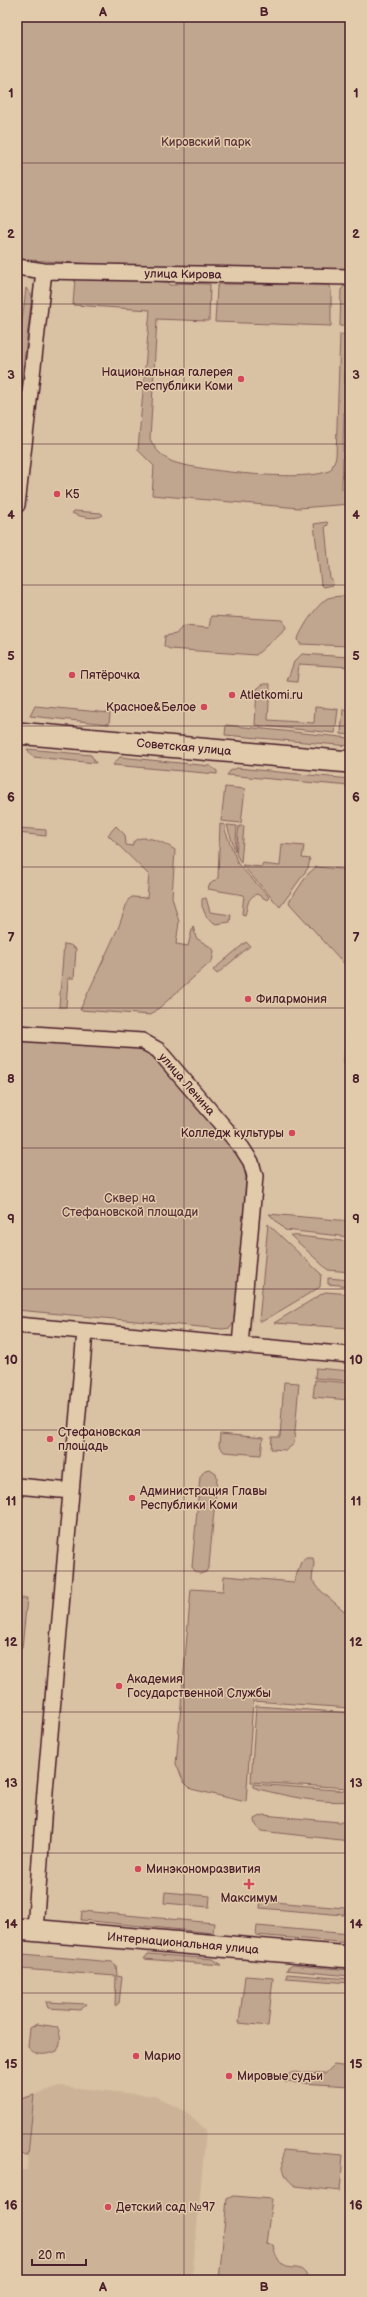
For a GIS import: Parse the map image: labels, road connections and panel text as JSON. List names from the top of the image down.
{
  "streets": {
    "main road": ["Советская улица", "Интернациональная улица"],
    "street": ["улица Кирова", "улица Ленина"]
  },
  "parks": ["Кировский парк", "Сквер на Стефановской площади"],
  "places": {
    "other": [
      "Национальная галерея Республики Коми",
      "К5",
      "Пятёрочка",
      "Atletkomi.ru",
      "Красное&Белое",
      "Филармония",
      "Колледж культуры",
      "Стефановская площадь",
      "Администрация Главы Республики Коми",
      "Академия Государственной Службы",
      "Минэкономразвития",
      "Марио",
      "Мировые судьи",
      "Детский сад №97"
    ],
    "health": ["Максимум"]
  },
  "scale_bar": "20 m",
  "grid": {
    "columns": ["A", "B"],
    "rows": [
      "1",
      "2",
      "3",
      "4",
      "5",
      "6",
      "7",
      "8",
      "9",
      "10",
      "11",
      "12",
      "13",
      "14",
      "15",
      "16"
    ]
  }
}
